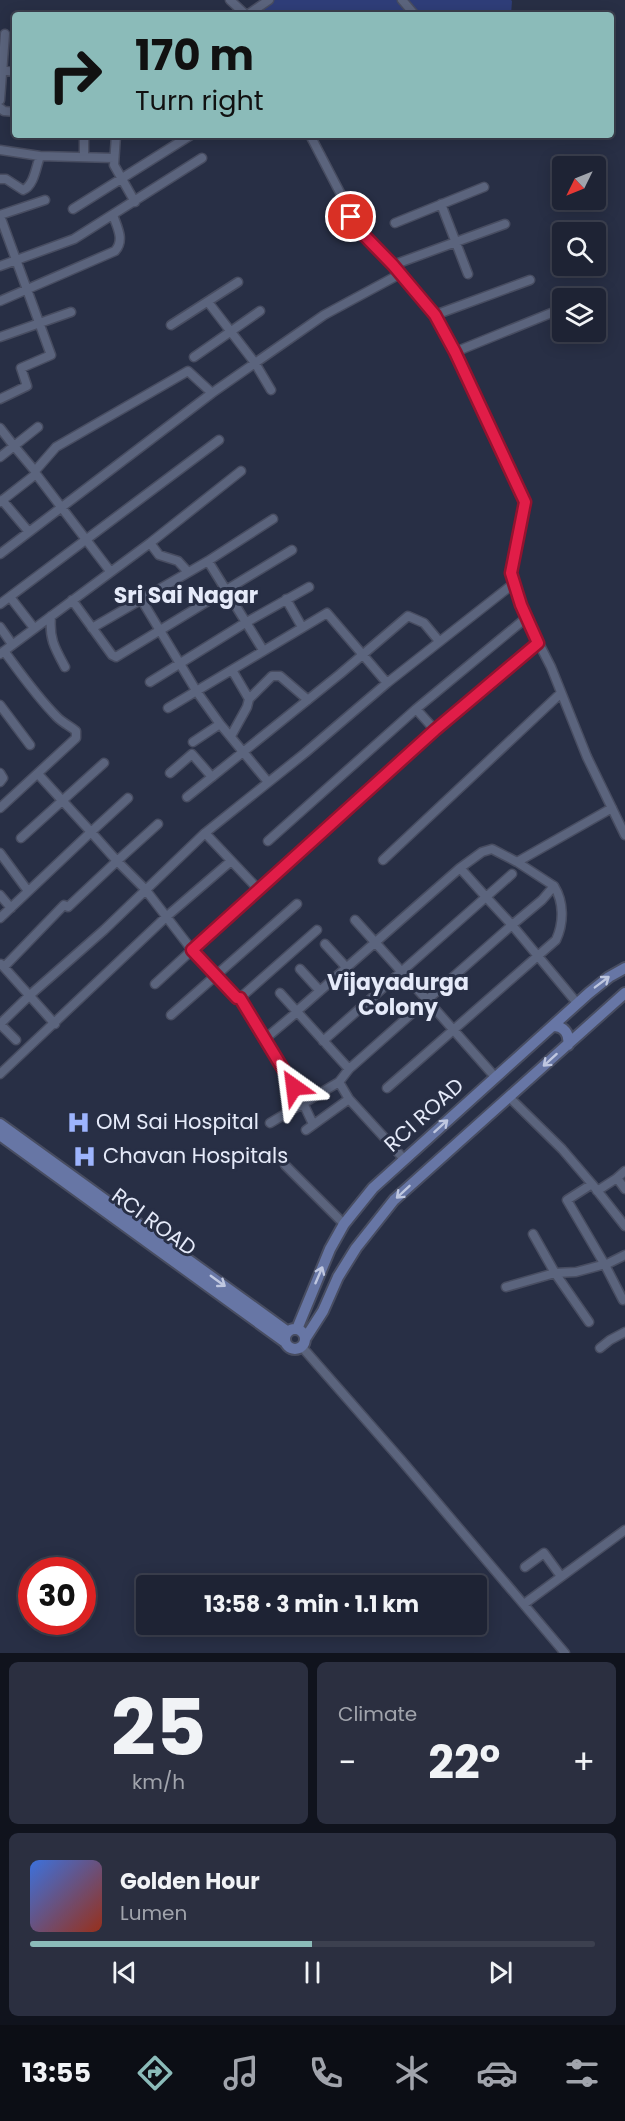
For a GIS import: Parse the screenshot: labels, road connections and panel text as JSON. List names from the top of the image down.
{
  "streets": {
    "main road": ["RCI ROAD"]
  },
  "districts": ["Sri Sai Nagar", "Vijayadurga Colony"],
  "places": {
    "hospital": ["OM Sai Hospital", "Chavan Hospitals"]
  },
  "north": "bottom left",
  "page": {
    "turn": ["170 m", "Turn right"],
    "limit": "30",
    "trip": "13:58 · 3 min · 1.1 km",
    "tile": [
      ["25", "km/h"],
      "Climate"
    ],
    "heat": ["−", "22°", "+"],
    "song": ["Golden Hour", "Lumen"],
    "tabs": "13:55"
  }
}
